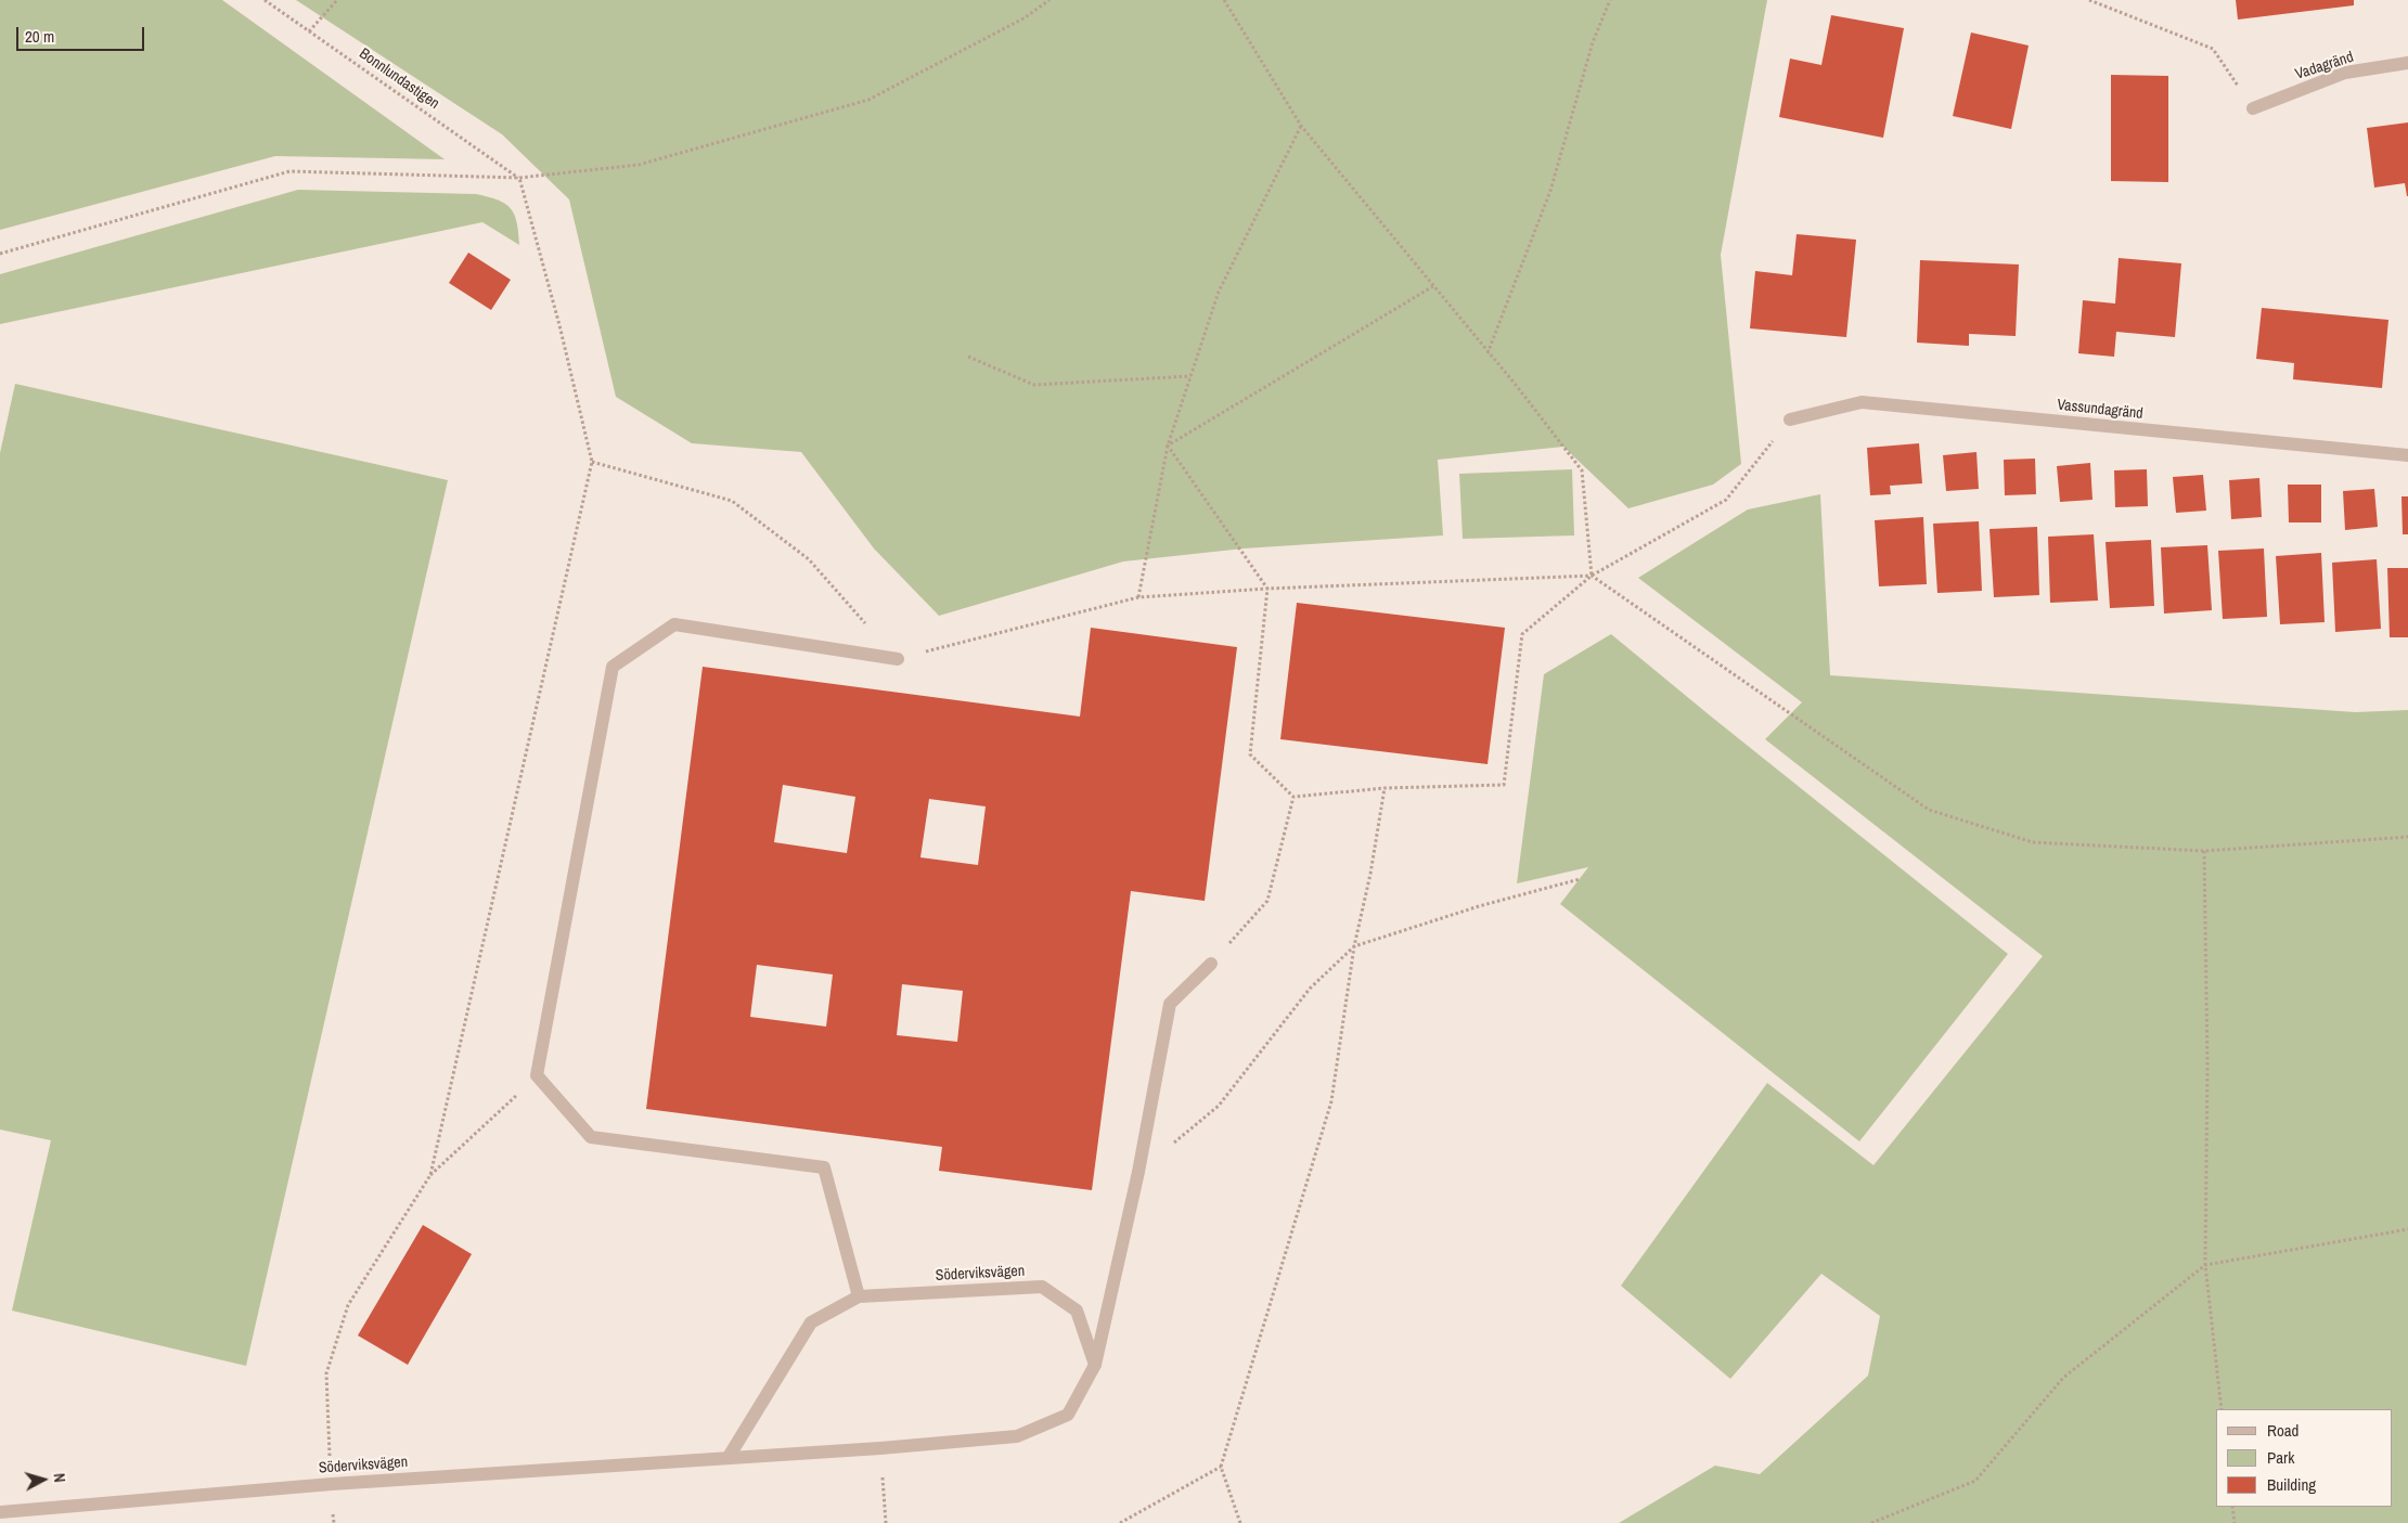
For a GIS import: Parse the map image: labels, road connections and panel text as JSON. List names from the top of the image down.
{
  "streets": {
    "street": ["Vadagränd", "Vassundagränd", "Söderviksvägen"],
    "path": ["Bonnlundastigen"]
  },
  "legend": ["Road", "Park", "Building"],
  "scale_bar": "20 m",
  "north": "right"
}
